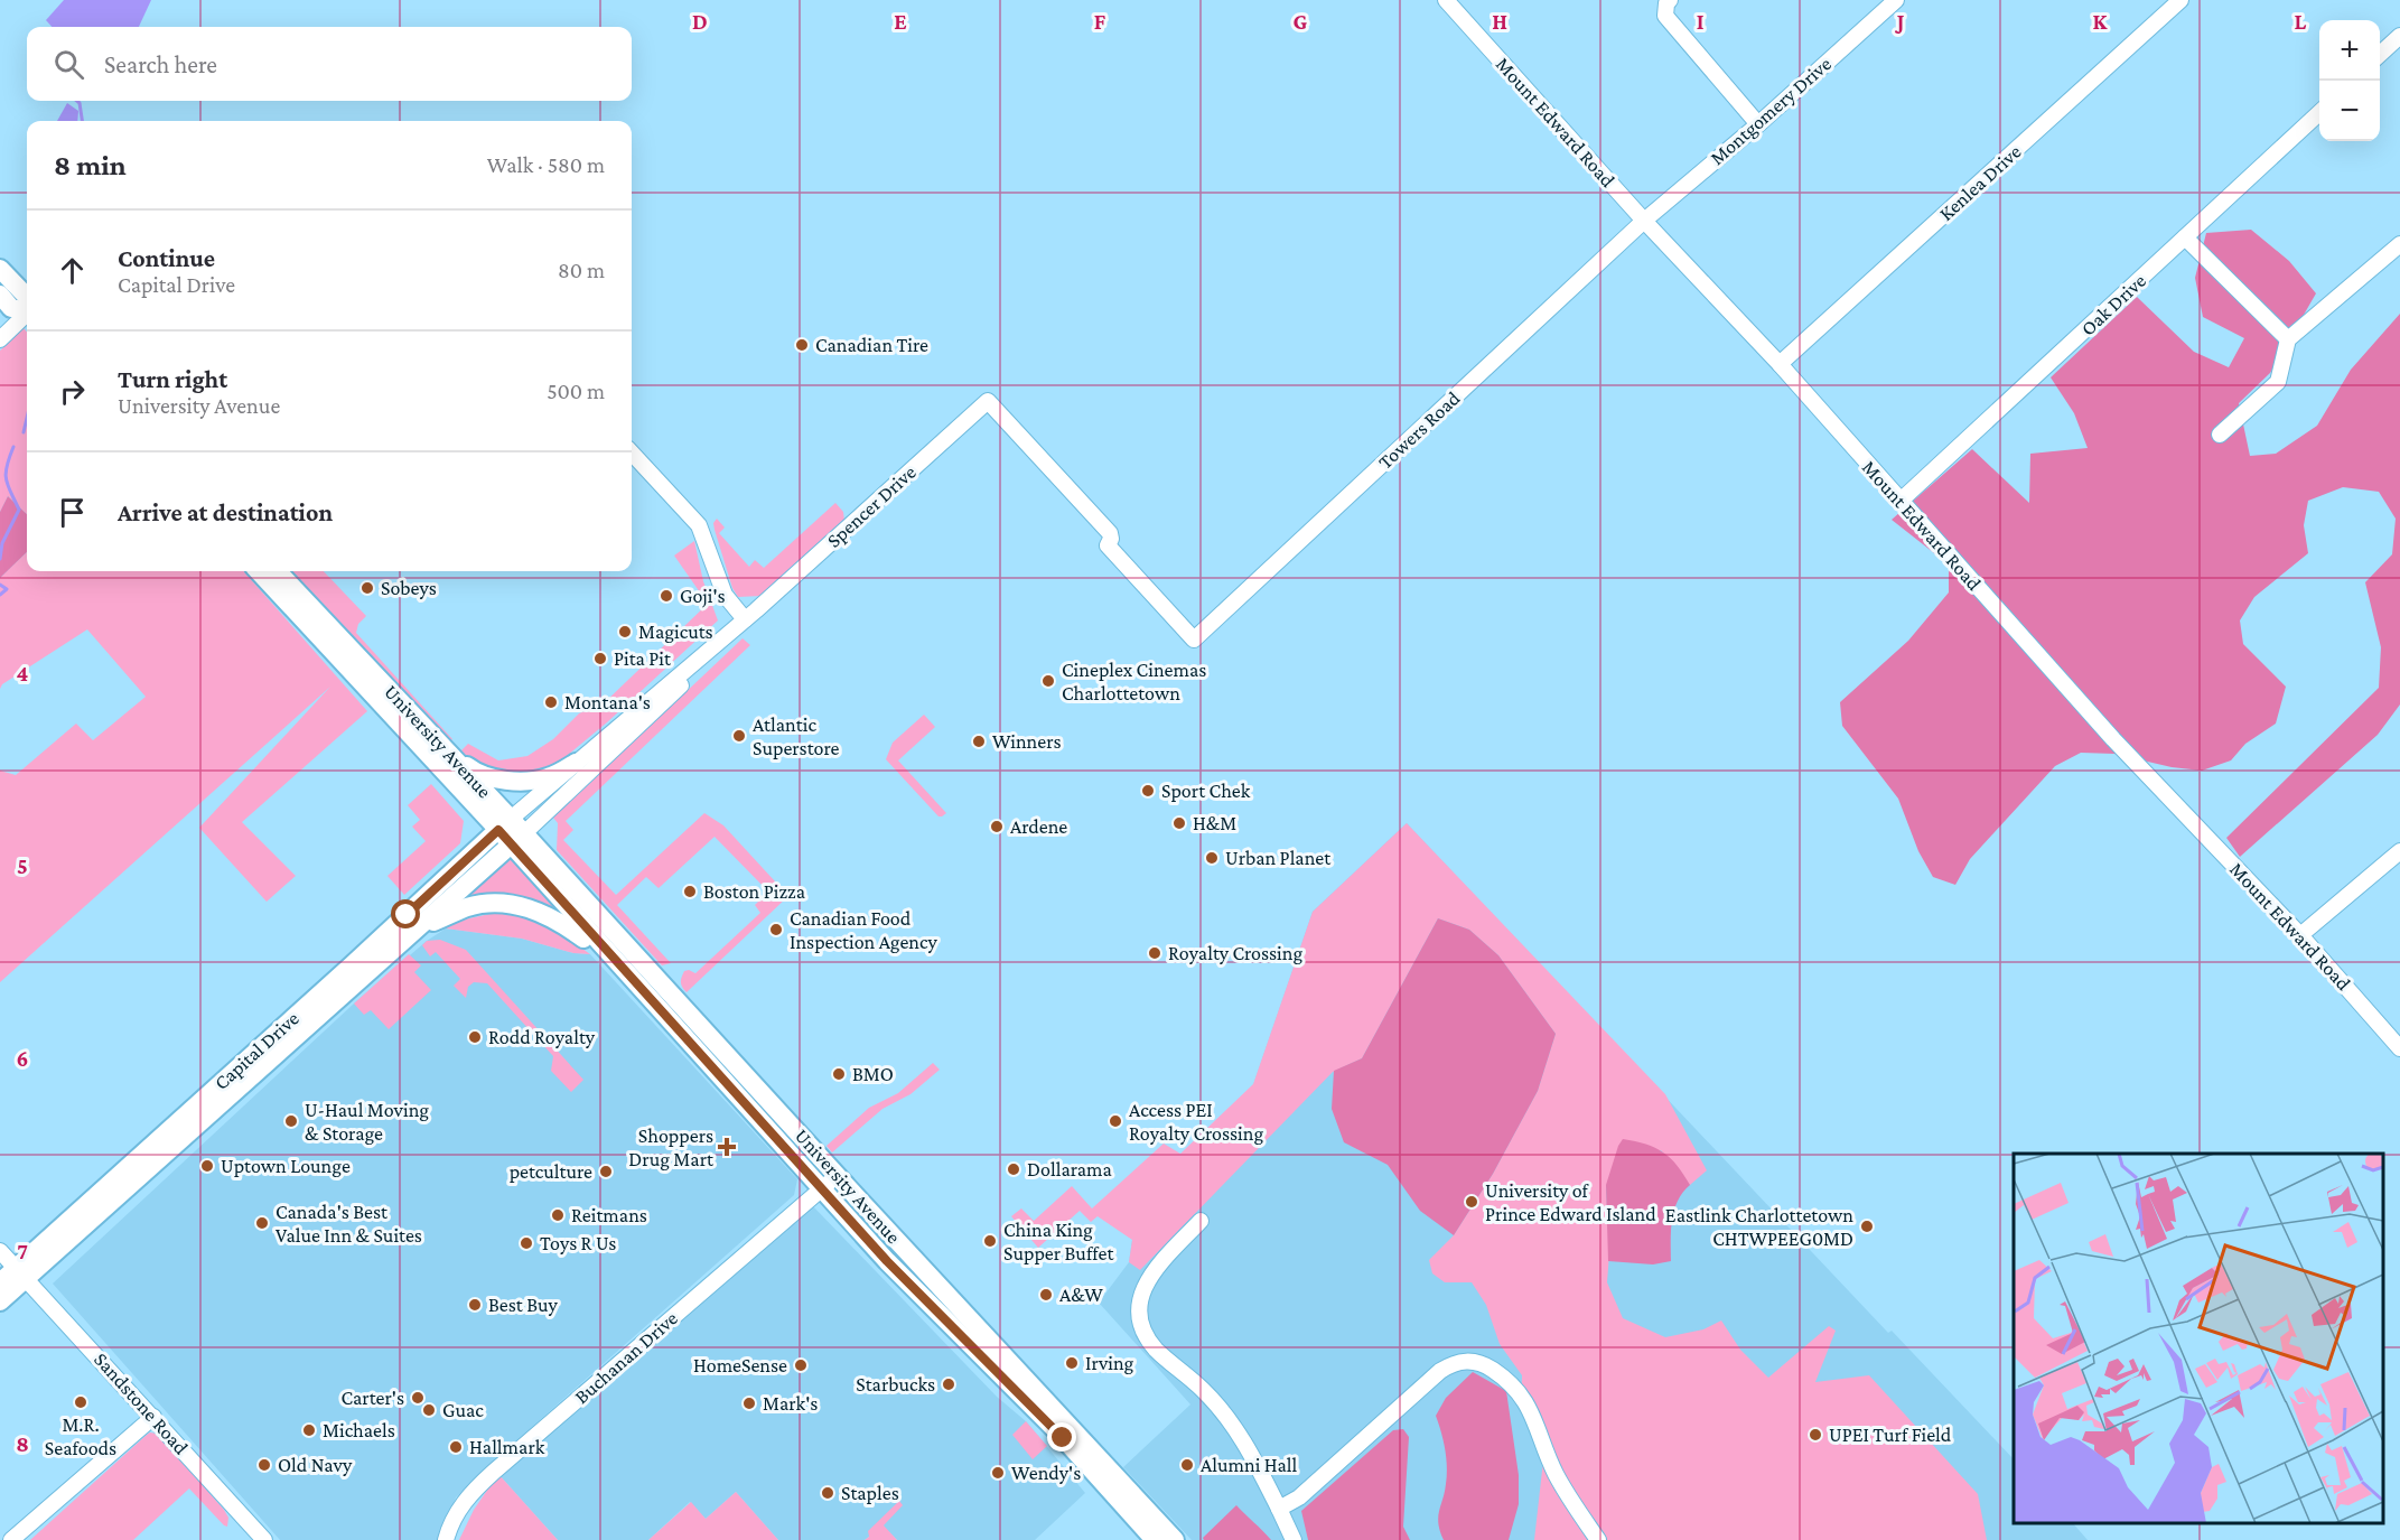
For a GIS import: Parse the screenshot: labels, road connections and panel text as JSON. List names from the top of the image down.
{
  "streets": {
    "main road": ["University Avenue", "Capital Drive"],
    "street": [
      "Montgomery Drive",
      "Mount Edward Road",
      "Kenlea Drive",
      "Oak Drive",
      "Towers Road",
      "Spencer Drive",
      "Buchanan Drive",
      "Sandstone Road"
    ]
  },
  "crossings": [
    ["Montgomery Drive", "Mount Edward Road"],
    ["Montgomery Drive", "Towers Road"],
    ["Mount Edward Road", "Kenlea Drive"],
    ["Mount Edward Road", "Oak Drive"],
    ["Mount Edward Road", "Towers Road"],
    ["Towers Road", "Spencer Drive"],
    ["Spencer Drive", "University Avenue"],
    ["Spencer Drive", "Capital Drive"],
    ["University Avenue", "Capital Drive"],
    ["University Avenue", "Buchanan Drive"],
    ["Capital Drive", "Sandstone Road"]
  ],
  "places": {
    "other": [
      "Canadian Tire",
      "Sobeys",
      "Goji's",
      "Magicuts",
      "Pita Pit",
      "Cineplex Cinemas Charlottetown",
      "Montana's",
      "Atlantic Superstore",
      "Winners",
      "Sport Chek",
      "H&M",
      "Ardene",
      "Urban Planet",
      "Boston Pizza",
      "Canadian Food Inspection Agency",
      "Royalty Crossing",
      "Rodd Royalty",
      "BMO",
      "U-Haul Moving & Storage",
      "Access PEI Royalty Crossing",
      "Uptown Lounge",
      "Dollarama",
      "petculture",
      "University of Prince Edward Island",
      "Reitmans",
      "Canada's Best Value Inn & Suites",
      "Eastlink Charlottetown CHTWPEEG0MD",
      "China King Supper Buffet",
      "Toys R Us",
      "A&W",
      "Best Buy",
      "Irving",
      "HomeSense",
      "Starbucks",
      "Carter's",
      "M.R. Seafoods",
      "Mark's",
      "Guac",
      "Michaels",
      "UPEI Turf Field",
      "Hallmark",
      "Old Navy",
      "Alumni Hall",
      "Wendy's",
      "Staples"
    ],
    "health": ["Shoppers Drug Mart"]
  },
  "page": {
    "map_buttons": ["+", "−"],
    "search": "Search here",
    "heading": ["8 min", "Walk · 580 m"],
    "list": [
      ["Continue", "Capital Drive", "80 m"],
      ["Turn right", "University Avenue", "500 m"],
      "Arrive at destination"
    ]
  },
  "grid": {
    "columns": [
      "D",
      "E",
      "F",
      "G",
      "H",
      "I",
      "J",
      "K",
      "L"
    ],
    "rows": [
      "4",
      "5",
      "6",
      "7",
      "8"
    ]
  }
}
